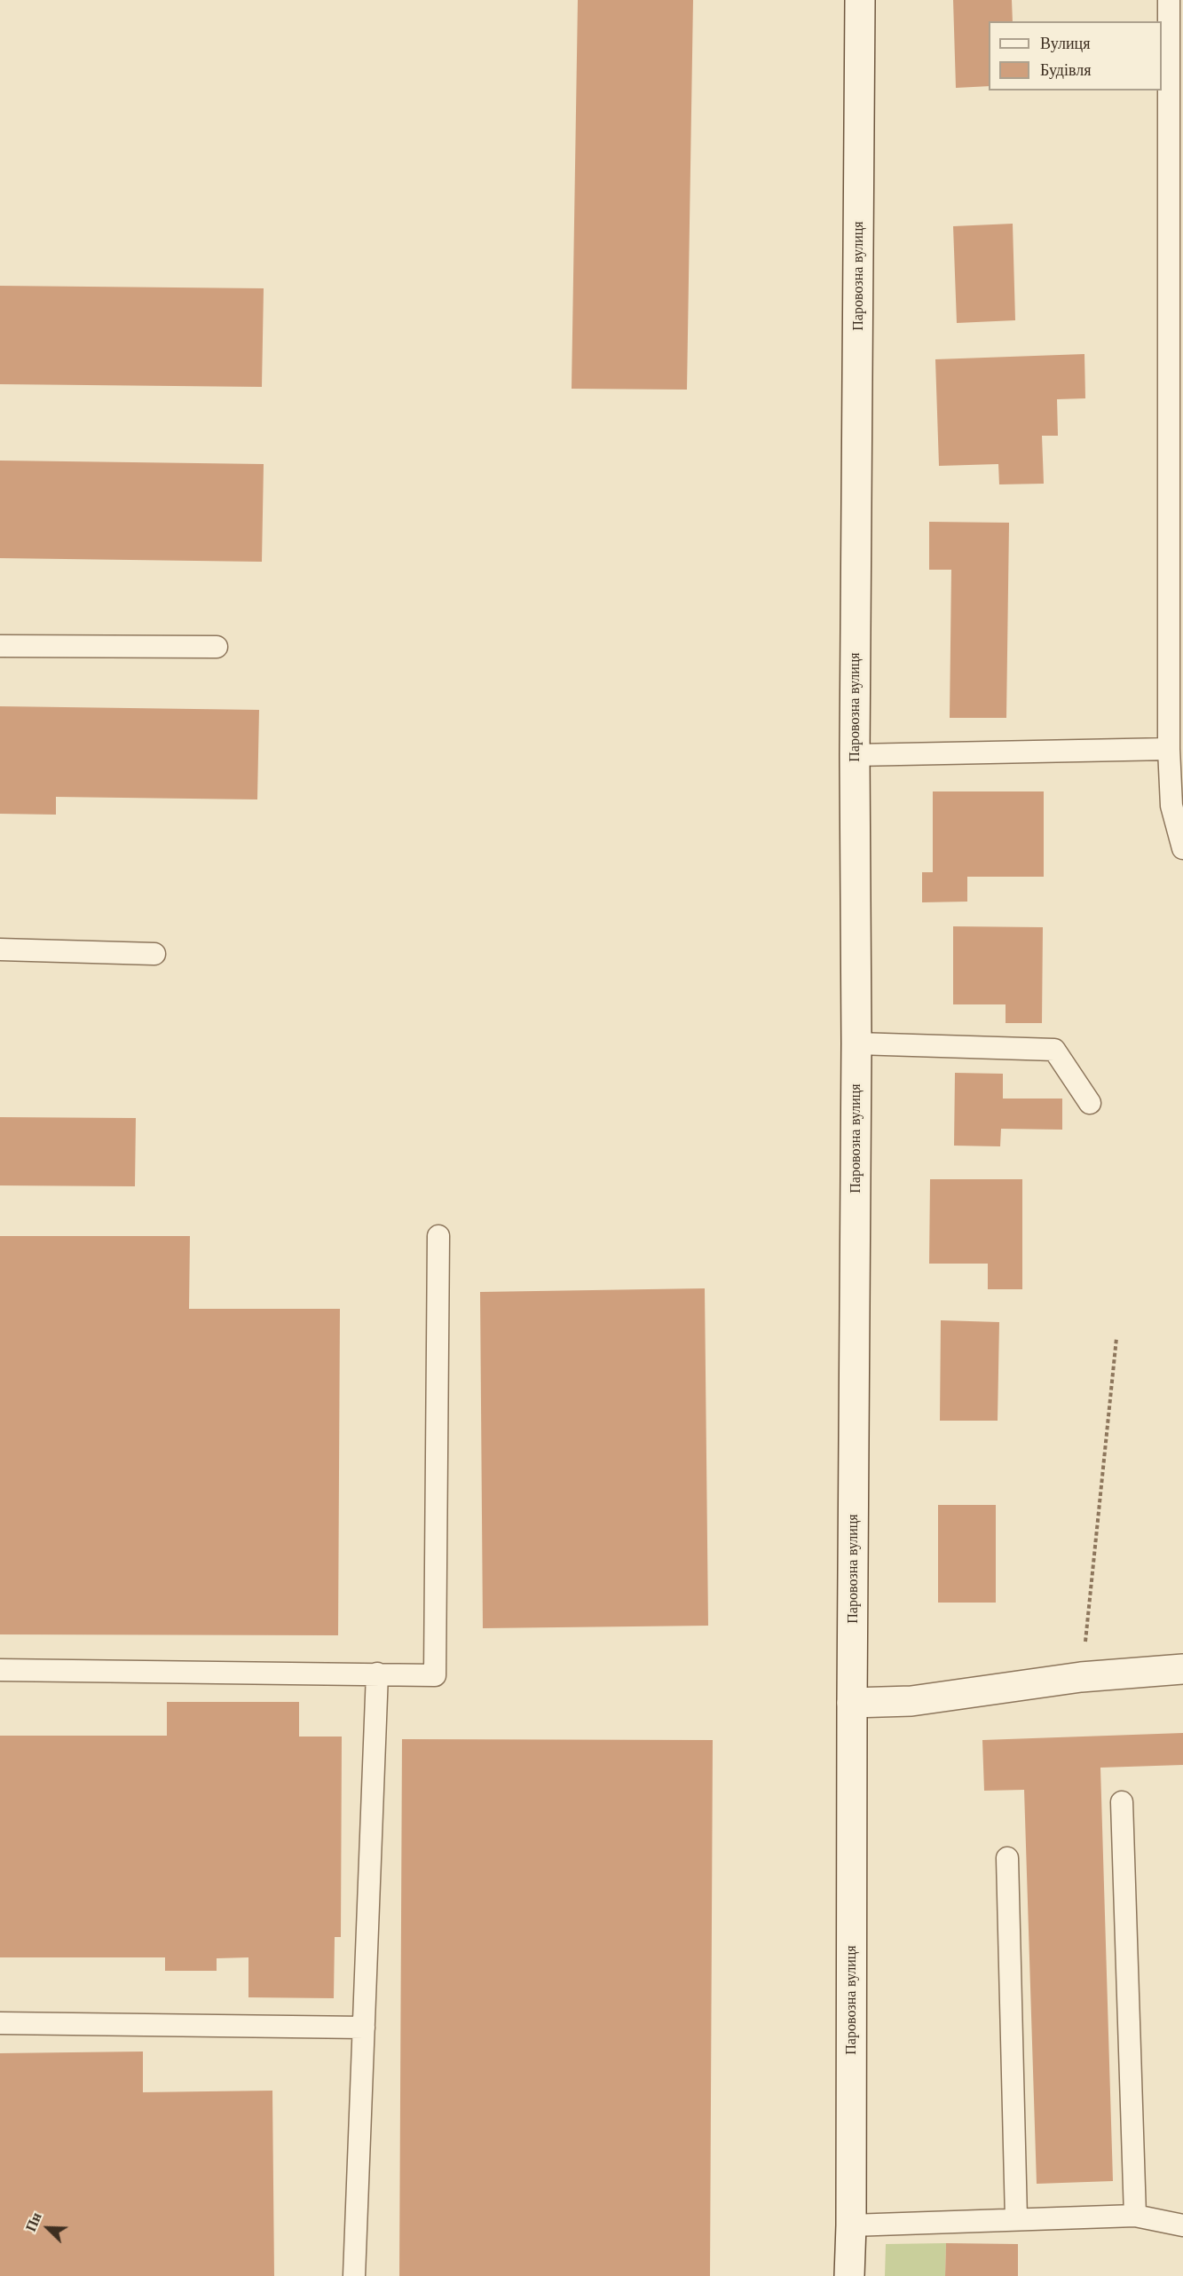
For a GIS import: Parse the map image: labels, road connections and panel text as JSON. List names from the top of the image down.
{
  "streets": {
    "main road": ["Паровозна вулиця"]
  },
  "legend": ["Вулиця", "Будівля"],
  "north": "top left"
}
